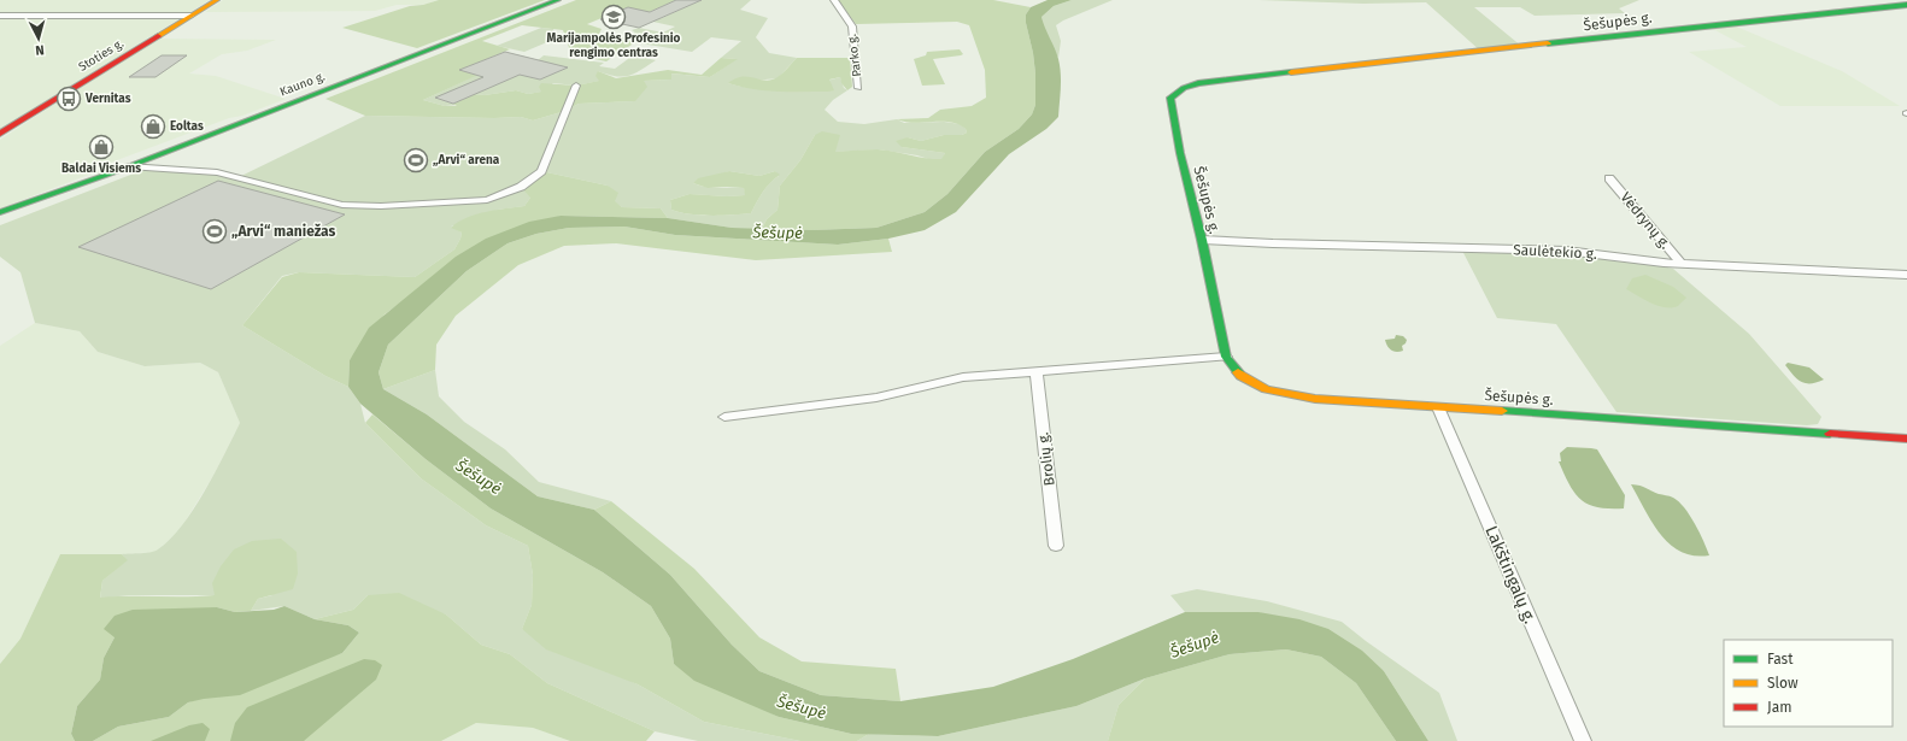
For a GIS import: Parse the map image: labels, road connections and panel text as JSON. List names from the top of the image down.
{
  "streets": {
    "street": [
      "Šešupės g.",
      "Stoties g.",
      "Parko g.",
      "Kauno g.",
      "Vėdrynų g.",
      "Saulėtekio g.",
      "Brolių g.",
      "Lakštingalų g."
    ]
  },
  "crossings": [
    ["Šešupės g.", "Saulėtekio g."],
    ["Šešupės g.", "Lakštingalų g."],
    ["Vėdrynų g.", "Saulėtekio g."]
  ],
  "water": ["Šešupė"],
  "places": {
    "school or university": ["Marijampolės Profesinio rengimo centras"],
    "bus stop": ["Vernitas"],
    "shop": ["Eoltas", "Baldai Visiems"],
    "sports": ["„Arvi“ arena", "„Arvi“ maniežas"]
  },
  "legend": ["Fast", "Slow", "Jam"],
  "north": "bottom"
}
